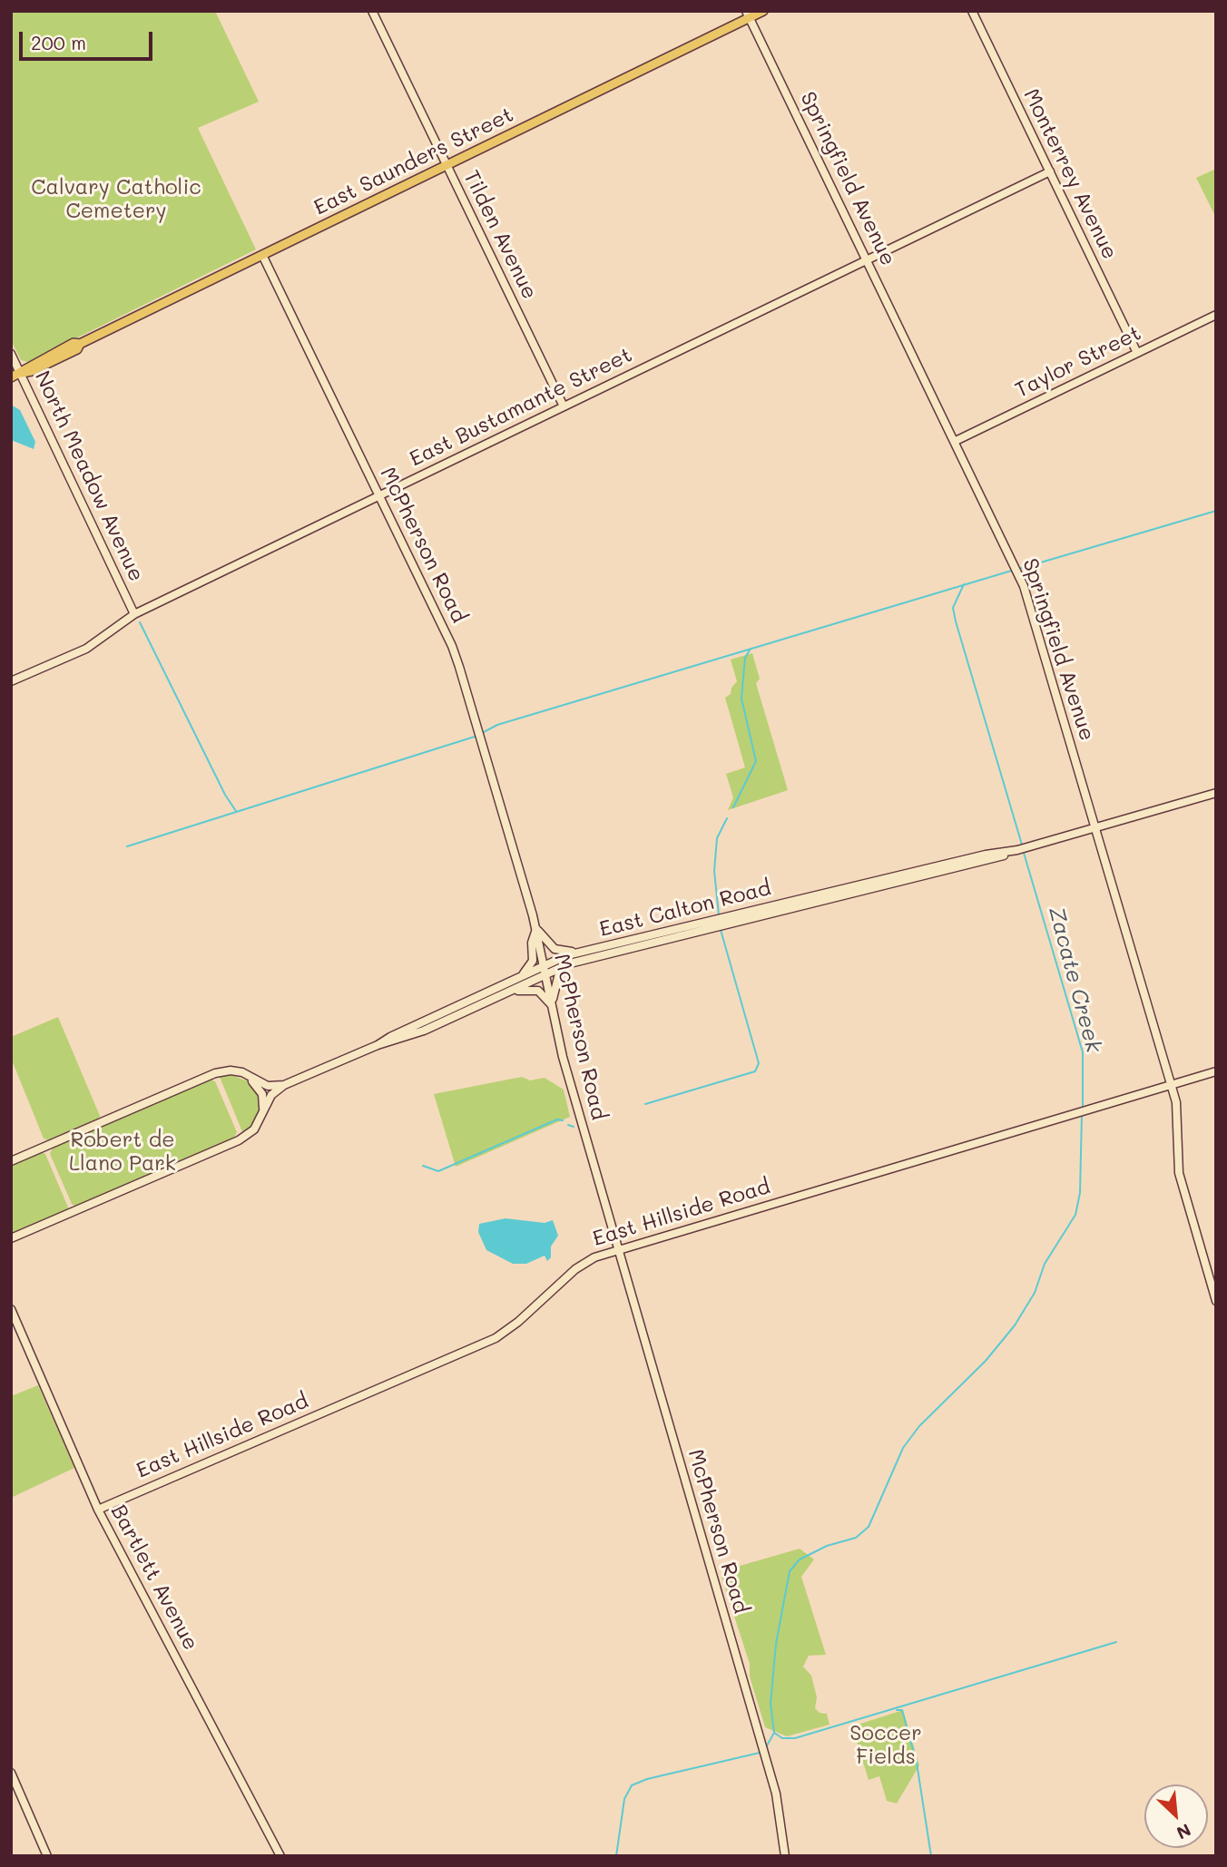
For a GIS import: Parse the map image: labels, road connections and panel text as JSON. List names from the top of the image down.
{
  "streets": {
    "main road": [
      "East Saunders Street",
      "Monterrey Avenue",
      "Springfield Avenue",
      "Tilden Avenue",
      "Taylor Street",
      "East Bustamante Street",
      "North Meadow Avenue",
      "McPherson Road",
      "East Calton Road",
      "East Hillside Road",
      "Bartlett Avenue"
    ]
  },
  "crossings": [
    ["East Saunders Street", "Springfield Avenue"],
    ["East Saunders Street", "Tilden Avenue"],
    ["East Saunders Street", "North Meadow Avenue"],
    ["East Saunders Street", "McPherson Road"],
    ["Monterrey Avenue", "Taylor Street"],
    ["Monterrey Avenue", "East Bustamante Street"],
    ["Springfield Avenue", "Taylor Street"],
    ["Springfield Avenue", "East Bustamante Street"],
    ["Springfield Avenue", "East Calton Road"],
    ["Springfield Avenue", "East Hillside Road"],
    ["Tilden Avenue", "East Bustamante Street"],
    ["East Bustamante Street", "North Meadow Avenue"],
    ["East Bustamante Street", "McPherson Road"],
    ["McPherson Road", "East Calton Road"],
    ["McPherson Road", "East Hillside Road"],
    ["East Hillside Road", "Bartlett Avenue"]
  ],
  "water": ["Zacate Creek"],
  "parks": ["Calvary Catholic Cemetery", "Robert de Llano Park", "Soccer Fields"],
  "scale_bar": "200 m",
  "north": "bottom right"
}
